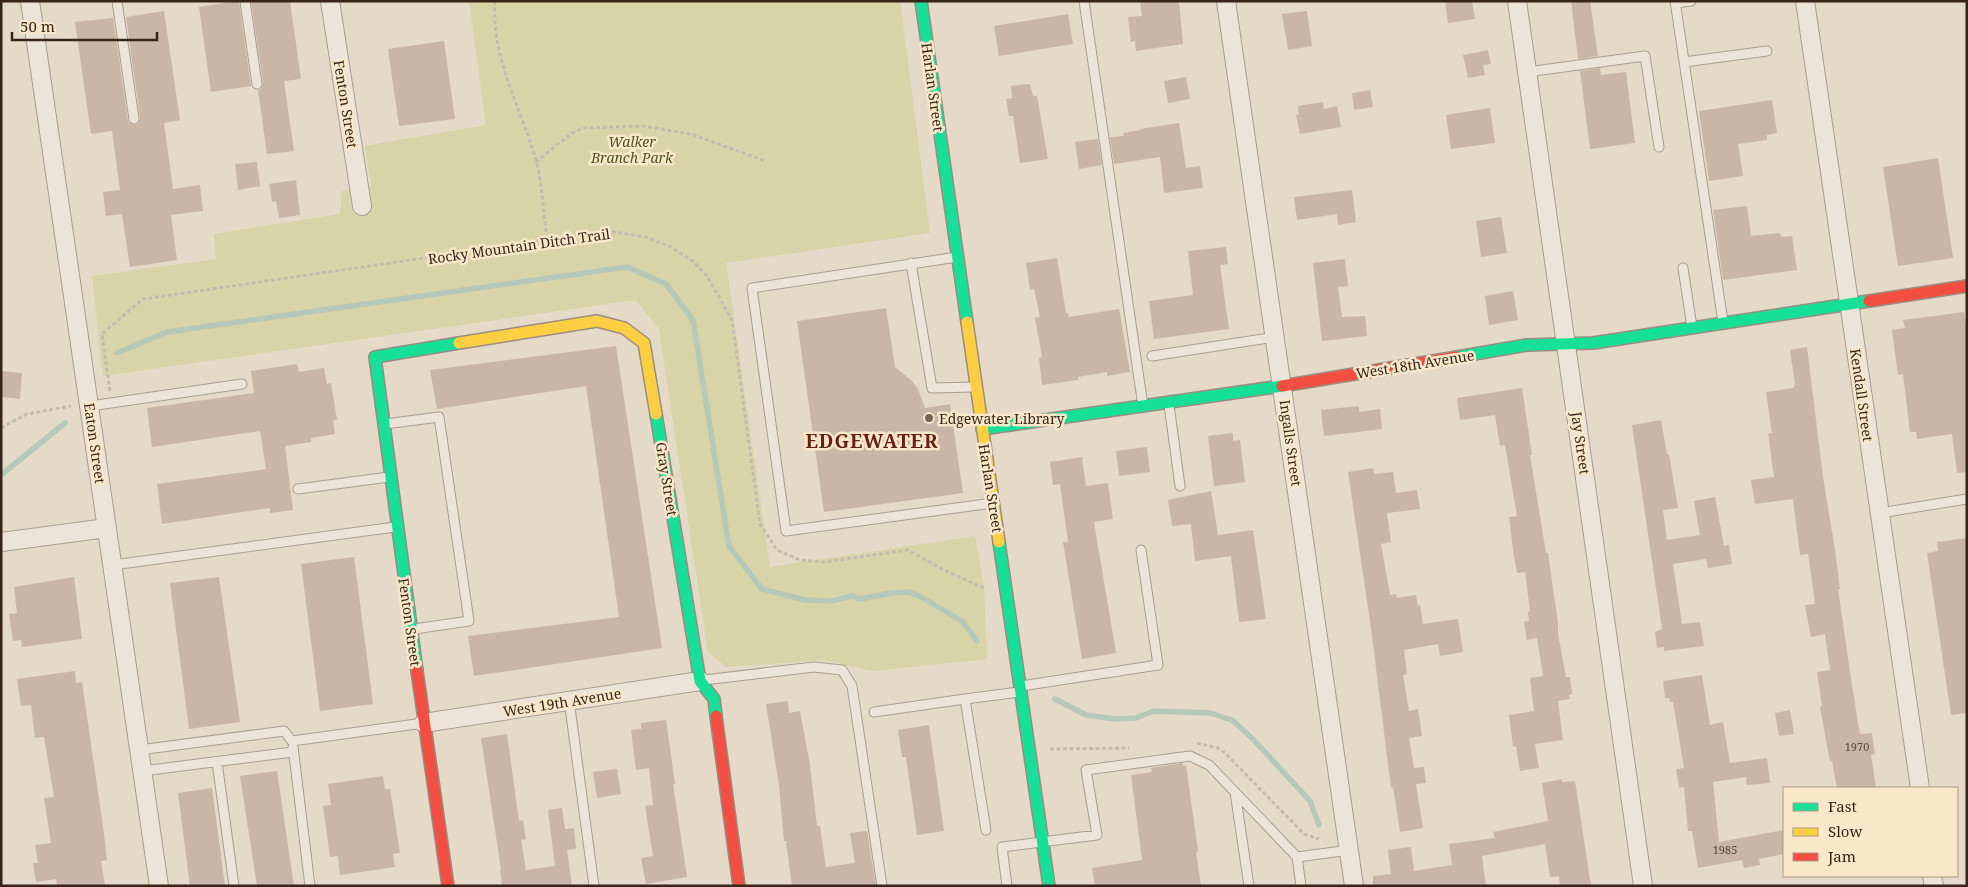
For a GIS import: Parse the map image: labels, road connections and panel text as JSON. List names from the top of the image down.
{
  "streets": {
    "street": [
      "Harlan Street",
      "Fenton Street",
      "West 18th Avenue",
      "Kendall Street",
      "Eaton Street",
      "Ingalls Street",
      "Jay Street",
      "Gray Street",
      "West 19th Avenue"
    ],
    "path": ["Rocky Mountain Ditch Trail"]
  },
  "crossings": [
    ["Harlan Street", "West 18th Avenue"],
    ["Fenton Street", "Gray Street"],
    ["Fenton Street", "West 19th Avenue"],
    ["West 18th Avenue", "Kendall Street"],
    ["West 18th Avenue", "Ingalls Street"],
    ["West 18th Avenue", "Jay Street"],
    ["Gray Street", "West 19th Avenue"]
  ],
  "districts": ["EDGEWATER"],
  "parks": ["Walker Branch Park"],
  "places": ["Edgewater Library"],
  "house_numbers": ["1970", "1985"],
  "legend": ["Fast", "Slow", "Jam"],
  "scale_bar": "50 m"
}
